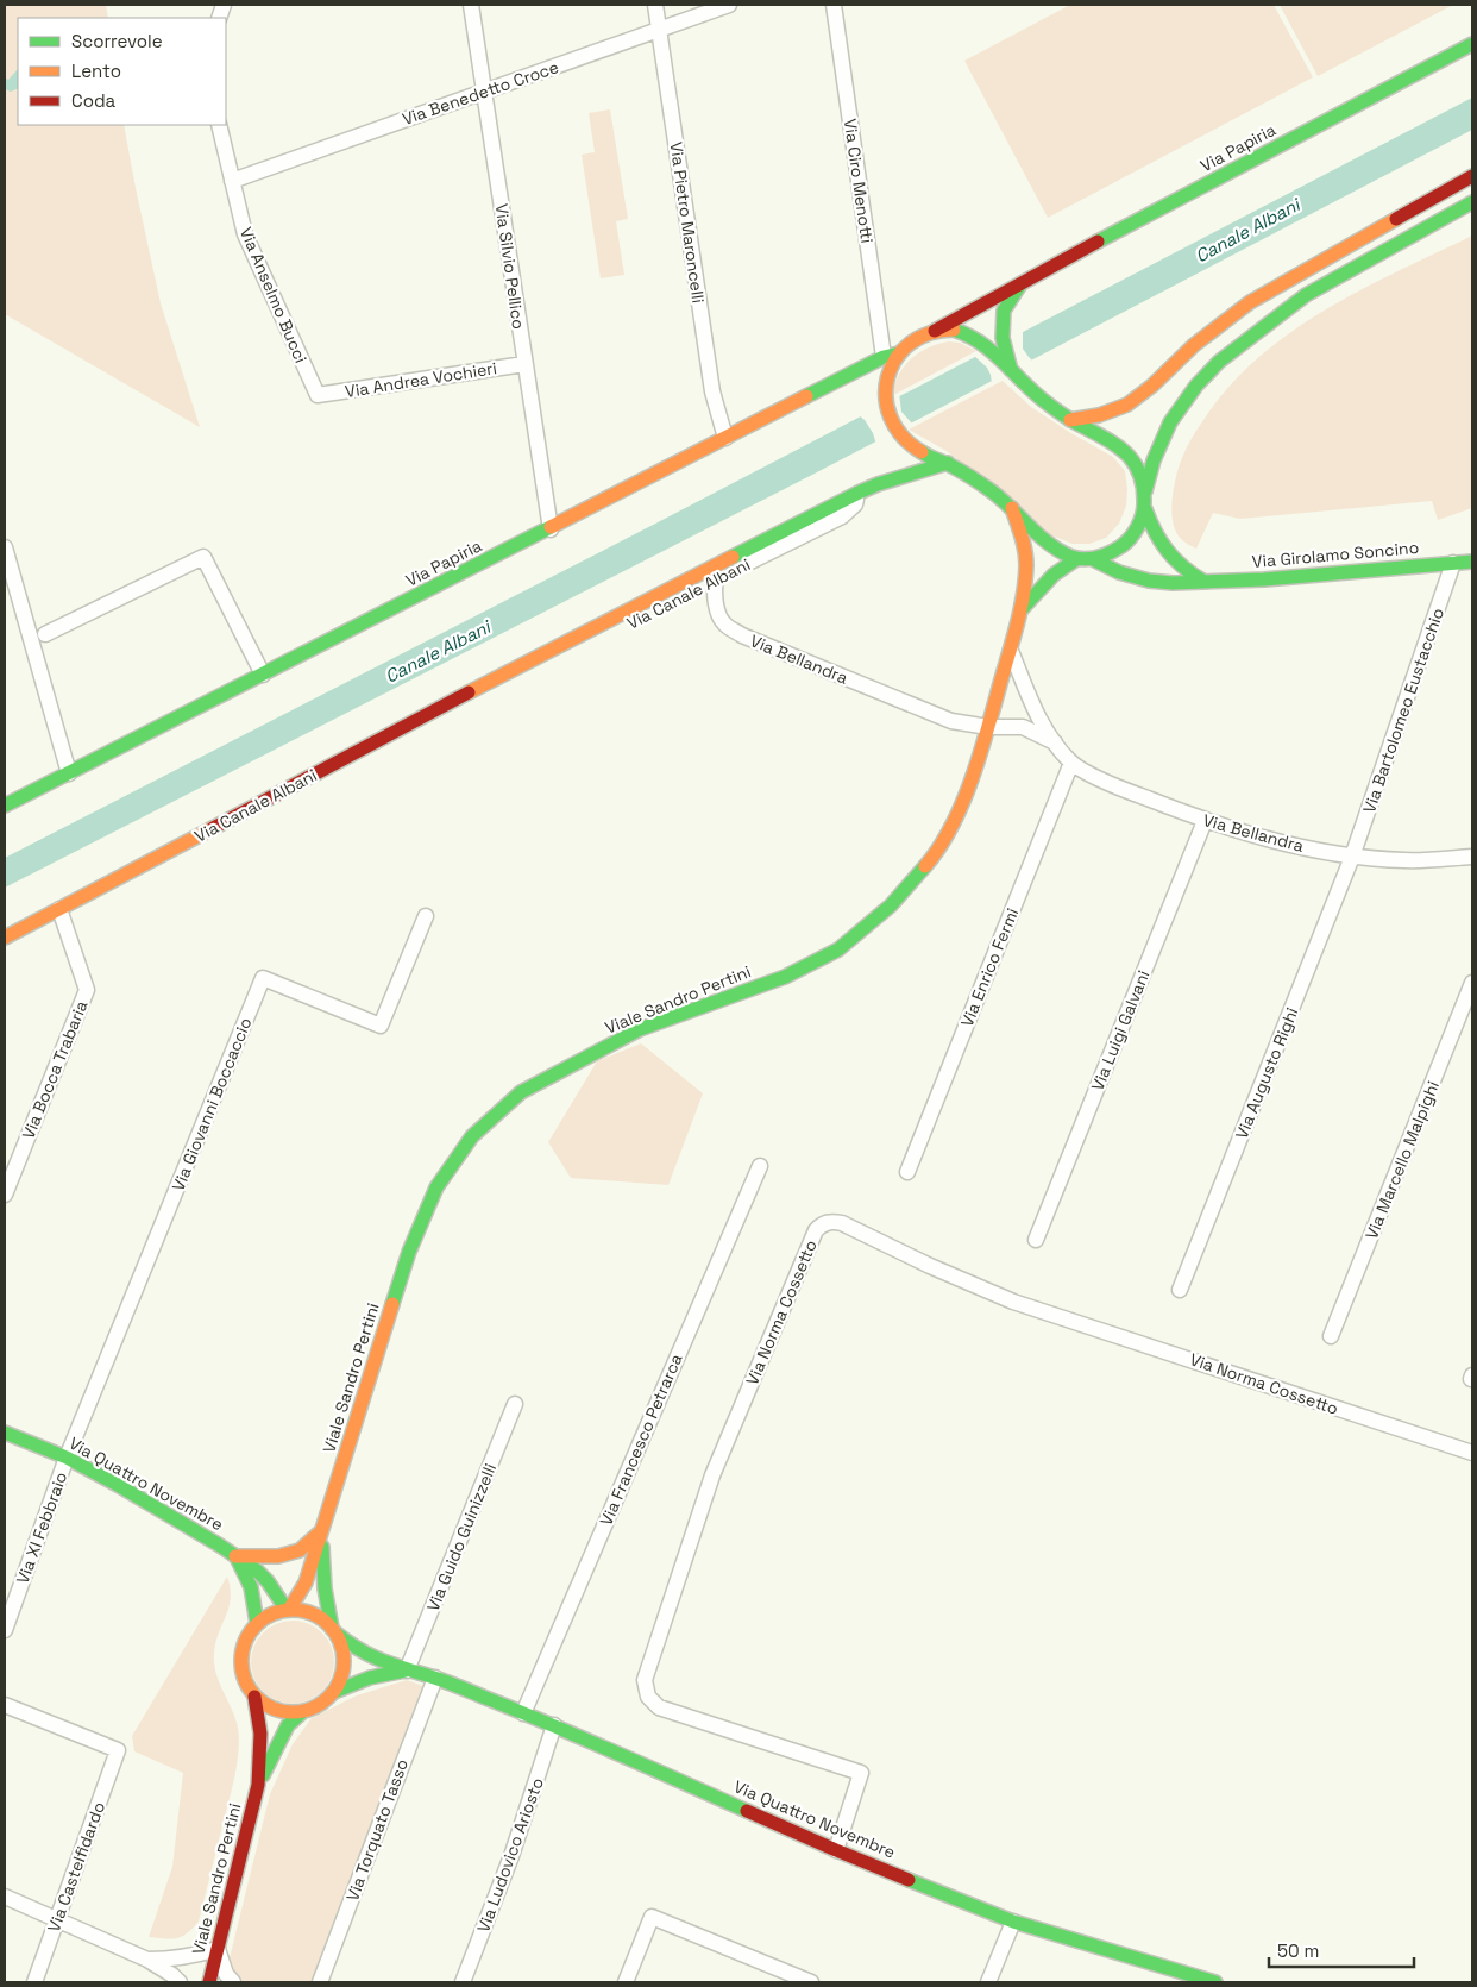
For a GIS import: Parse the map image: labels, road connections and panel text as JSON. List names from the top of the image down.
{
  "streets": {
    "main road": [
      "Via Papiria",
      "Via Girolamo Soncino",
      "Via Canale Albani",
      "Viale Sandro Pertini",
      "Via Quattro Novembre"
    ],
    "street": [
      "Via Benedetto Croce",
      "Via Ciro Menotti",
      "Via Pietro Maroncelli",
      "Via Silvio Pellico",
      "Via Anselmo Bucci",
      "Via Andrea Vochieri",
      "Via Bellandra",
      "Via Bartolomeo Eustacchio",
      "Via Enrico Fermi",
      "Via Luigi Galvani",
      "Via Bocca Trabaria",
      "Via Augusto Righi",
      "Via Giovanni Boccaccio",
      "Via Marcello Malpighi",
      "Via Norma Cossetto",
      "Via Francesco Petrarca",
      "Via XI Febbraio",
      "Via Guido Guinizzelli",
      "Via Torquato Tasso",
      "Via Ludovico Ariosto",
      "Via Castelfidardo"
    ]
  },
  "crossings": [
    ["Via Benedetto Croce", "Via Pietro Maroncelli"],
    ["Via Benedetto Croce", "Via Silvio Pellico"],
    ["Via Benedetto Croce", "Via Anselmo Bucci"],
    ["Via Papiria", "Via Ciro Menotti"],
    ["Via Papiria", "Via Pietro Maroncelli"],
    ["Via Papiria", "Via Silvio Pellico"],
    ["Via Silvio Pellico", "Via Andrea Vochieri"],
    ["Via Anselmo Bucci", "Via Andrea Vochieri"],
    ["Via Girolamo Soncino", "Via Bartolomeo Eustacchio"],
    ["Via Canale Albani", "Via Bellandra"],
    ["Via Canale Albani", "Via Bocca Trabaria"],
    ["Via Bellandra", "Via Bartolomeo Eustacchio"],
    ["Via Bellandra", "Via Enrico Fermi"],
    ["Via Bellandra", "Viale Sandro Pertini"],
    ["Via Bellandra", "Via Luigi Galvani"],
    ["Via Bellandra", "Via Augusto Righi"],
    ["Via Bartolomeo Eustacchio", "Via Augusto Righi"],
    ["Viale Sandro Pertini", "Via Quattro Novembre"],
    ["Via Giovanni Boccaccio", "Via Quattro Novembre"],
    ["Via Giovanni Boccaccio", "Via XI Febbraio"],
    ["Via Norma Cossetto", "Via Quattro Novembre"],
    ["Via Francesco Petrarca", "Via Quattro Novembre"],
    ["Via Quattro Novembre", "Via XI Febbraio"],
    ["Via Quattro Novembre", "Via Guido Guinizzelli"],
    ["Via Quattro Novembre", "Via Torquato Tasso"],
    ["Via Quattro Novembre", "Via Ludovico Ariosto"]
  ],
  "water": ["Canale Albani"],
  "legend": ["Scorrevole", "Lento", "Coda"],
  "scale_bar": "50 m"
}
